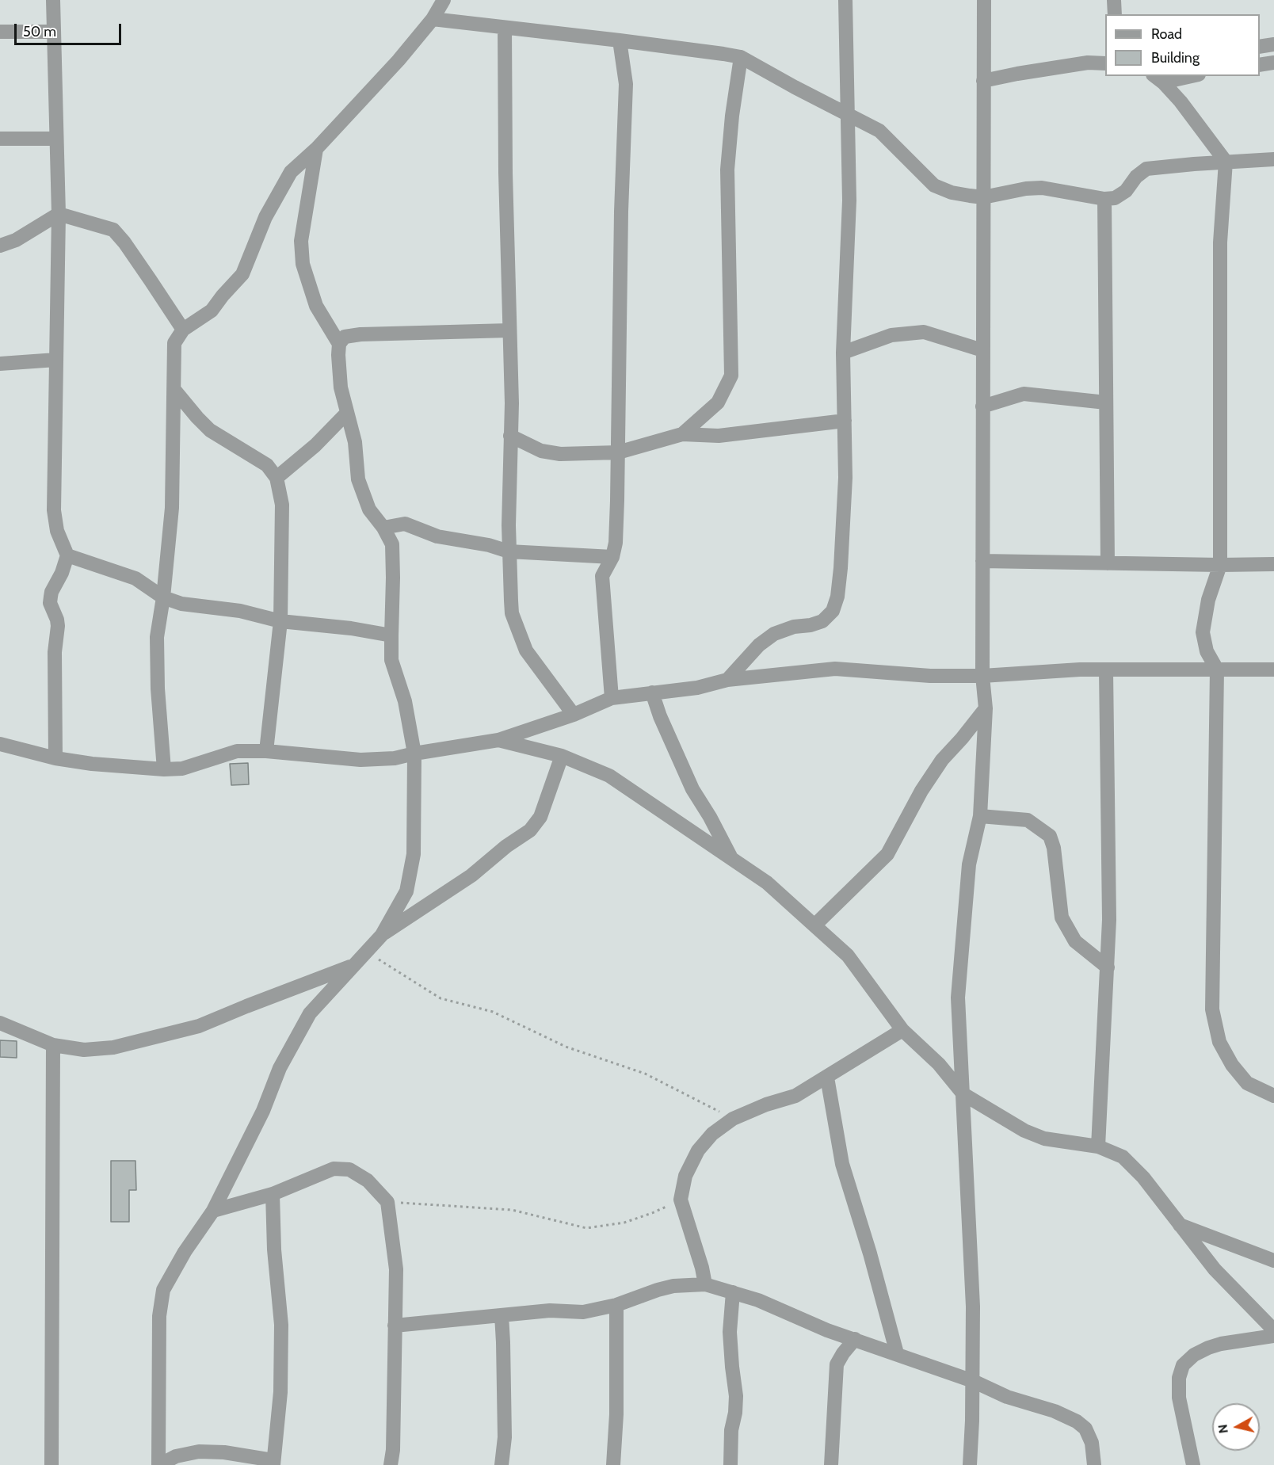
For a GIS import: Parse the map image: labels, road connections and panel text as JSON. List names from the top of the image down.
{
  "legend": ["Road", "Building"],
  "scale_bar": "50 m",
  "north": "left"
}
